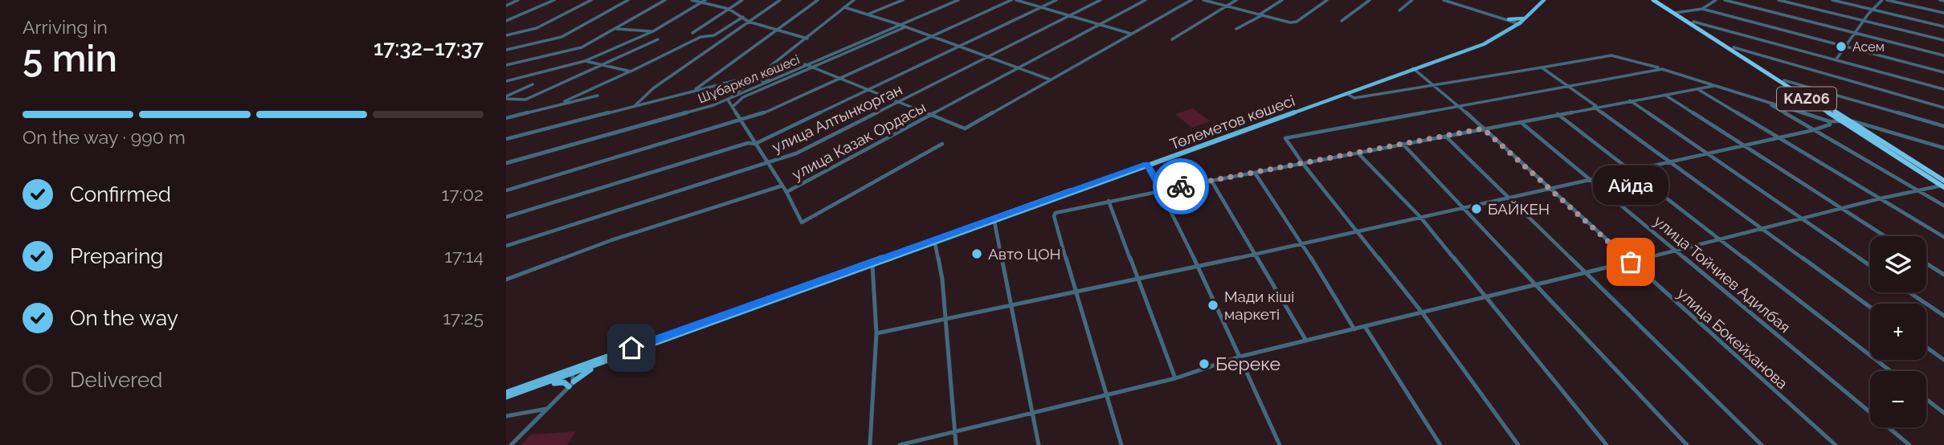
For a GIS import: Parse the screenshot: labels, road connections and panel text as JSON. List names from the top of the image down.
{
  "streets": {
    "highway": ["KАZ06"],
    "main road": ["Төлеметов көшесі"],
    "street": [
      "Шұбаркөл көшесі",
      "улица Алтынкорган",
      "улица Казак Ордасы",
      "улица Тойчиев Адилбая",
      "улица Бокейханова"
    ]
  },
  "crossings": [
    ["Төлеметов көшесі", "улица Бокейханова"]
  ],
  "places": [
    "Асем",
    "БАЙКЕН",
    "Авто ЦОН",
    "Айда",
    "Мади кіші маркеті",
    "Береке"
  ],
  "page": {
    "heading": ["5 min", "Arriving in", "17:32–17:37"],
    "bar": "On the way · 990 m",
    "list": [
      ["Confirmed", "17:02"],
      ["Preparing", "17:14"],
      ["On the way", "17:25"],
      "Delivered"
    ],
    "bubble": "Айда",
    "map_buttons": ["+", "−"]
  }
}
